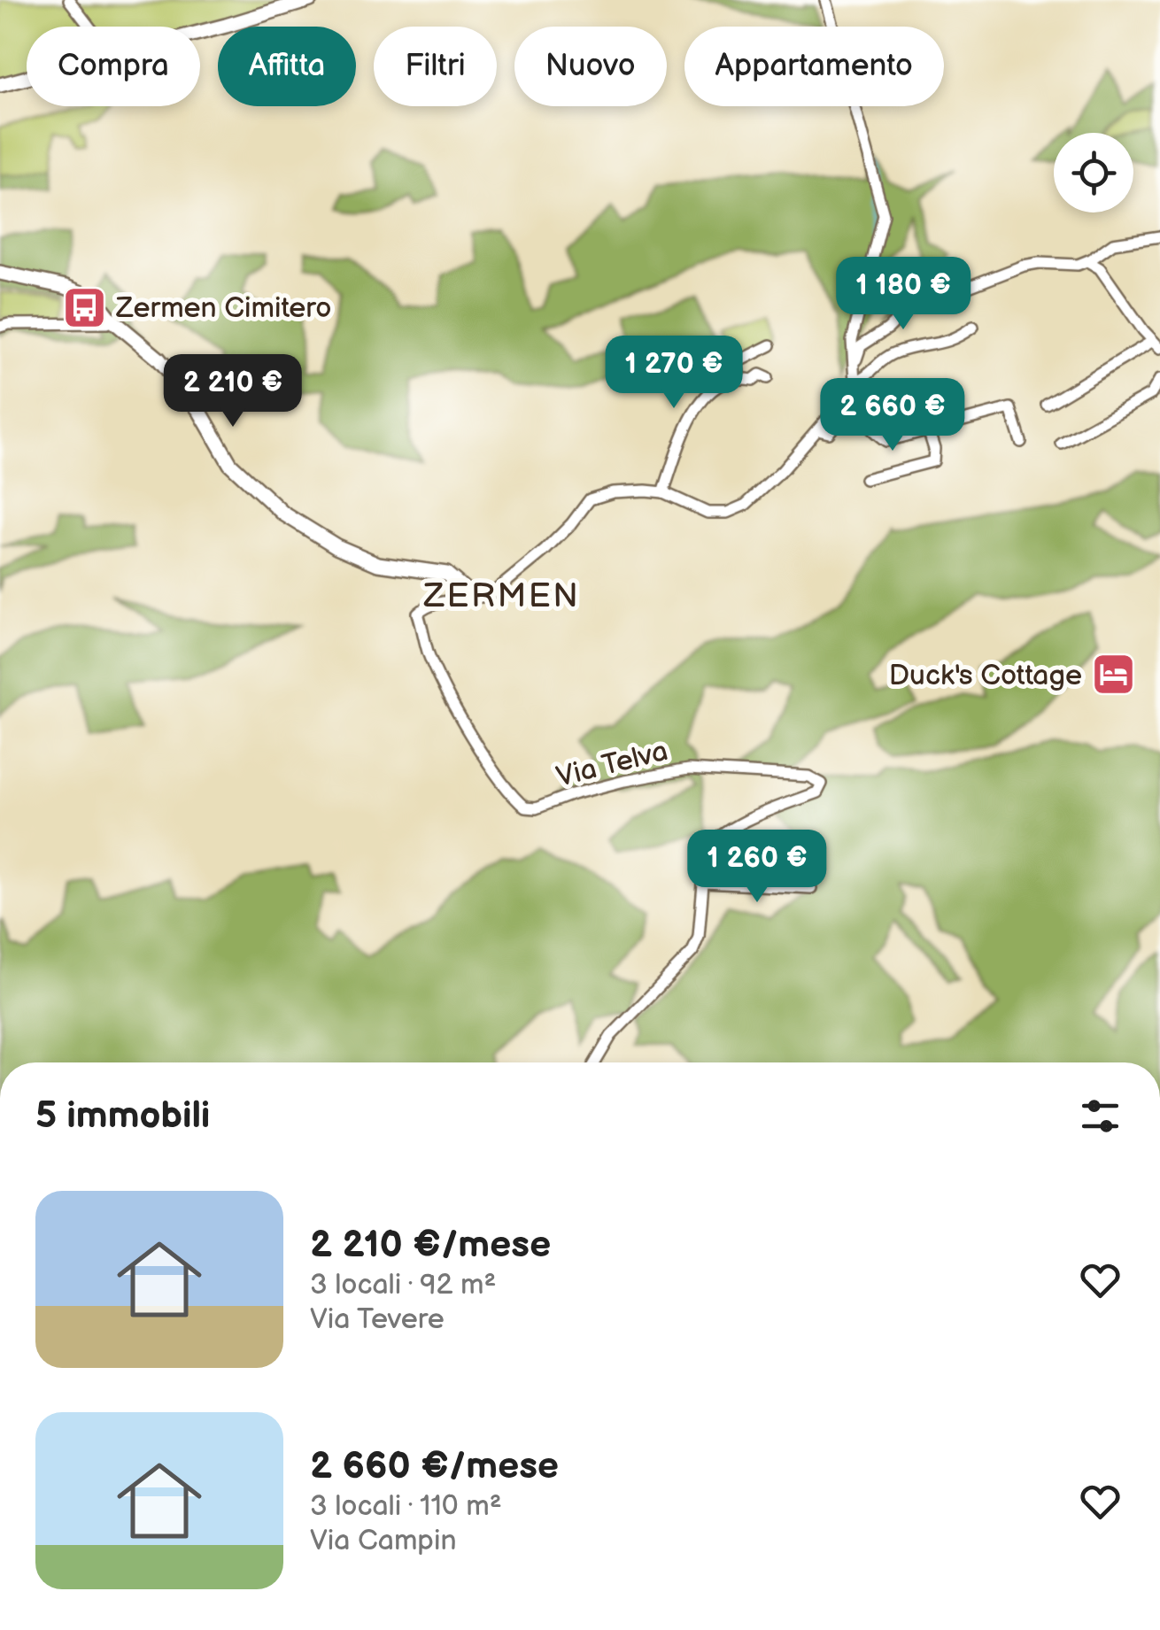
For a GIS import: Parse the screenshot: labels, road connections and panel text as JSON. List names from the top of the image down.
{
  "streets": {
    "street": ["Via Telva"]
  },
  "districts": ["ZERMEN"],
  "places": {
    "bus stop": ["Zermen Cimitero"],
    "hotel": ["Duck's Cottage"]
  },
  "page": {
    "chip": [
      "Compra",
      "Affitta",
      "Filtri",
      "Nuovo",
      "Appartamento"
    ],
    "price": [
      "1 180 €",
      "1 270 €",
      "2 210 €",
      "2 660 €",
      "1 260 €"
    ],
    "heading": "5 immobili",
    "list": [
      {
        "name": "2 210 €/mese",
        "note": "3 locali · 92 m² · Via Tevere"
      },
      {
        "name": "2 660 €/mese",
        "note": "3 locali · 110 m² · Via Campin"
      }
    ]
  }
}
